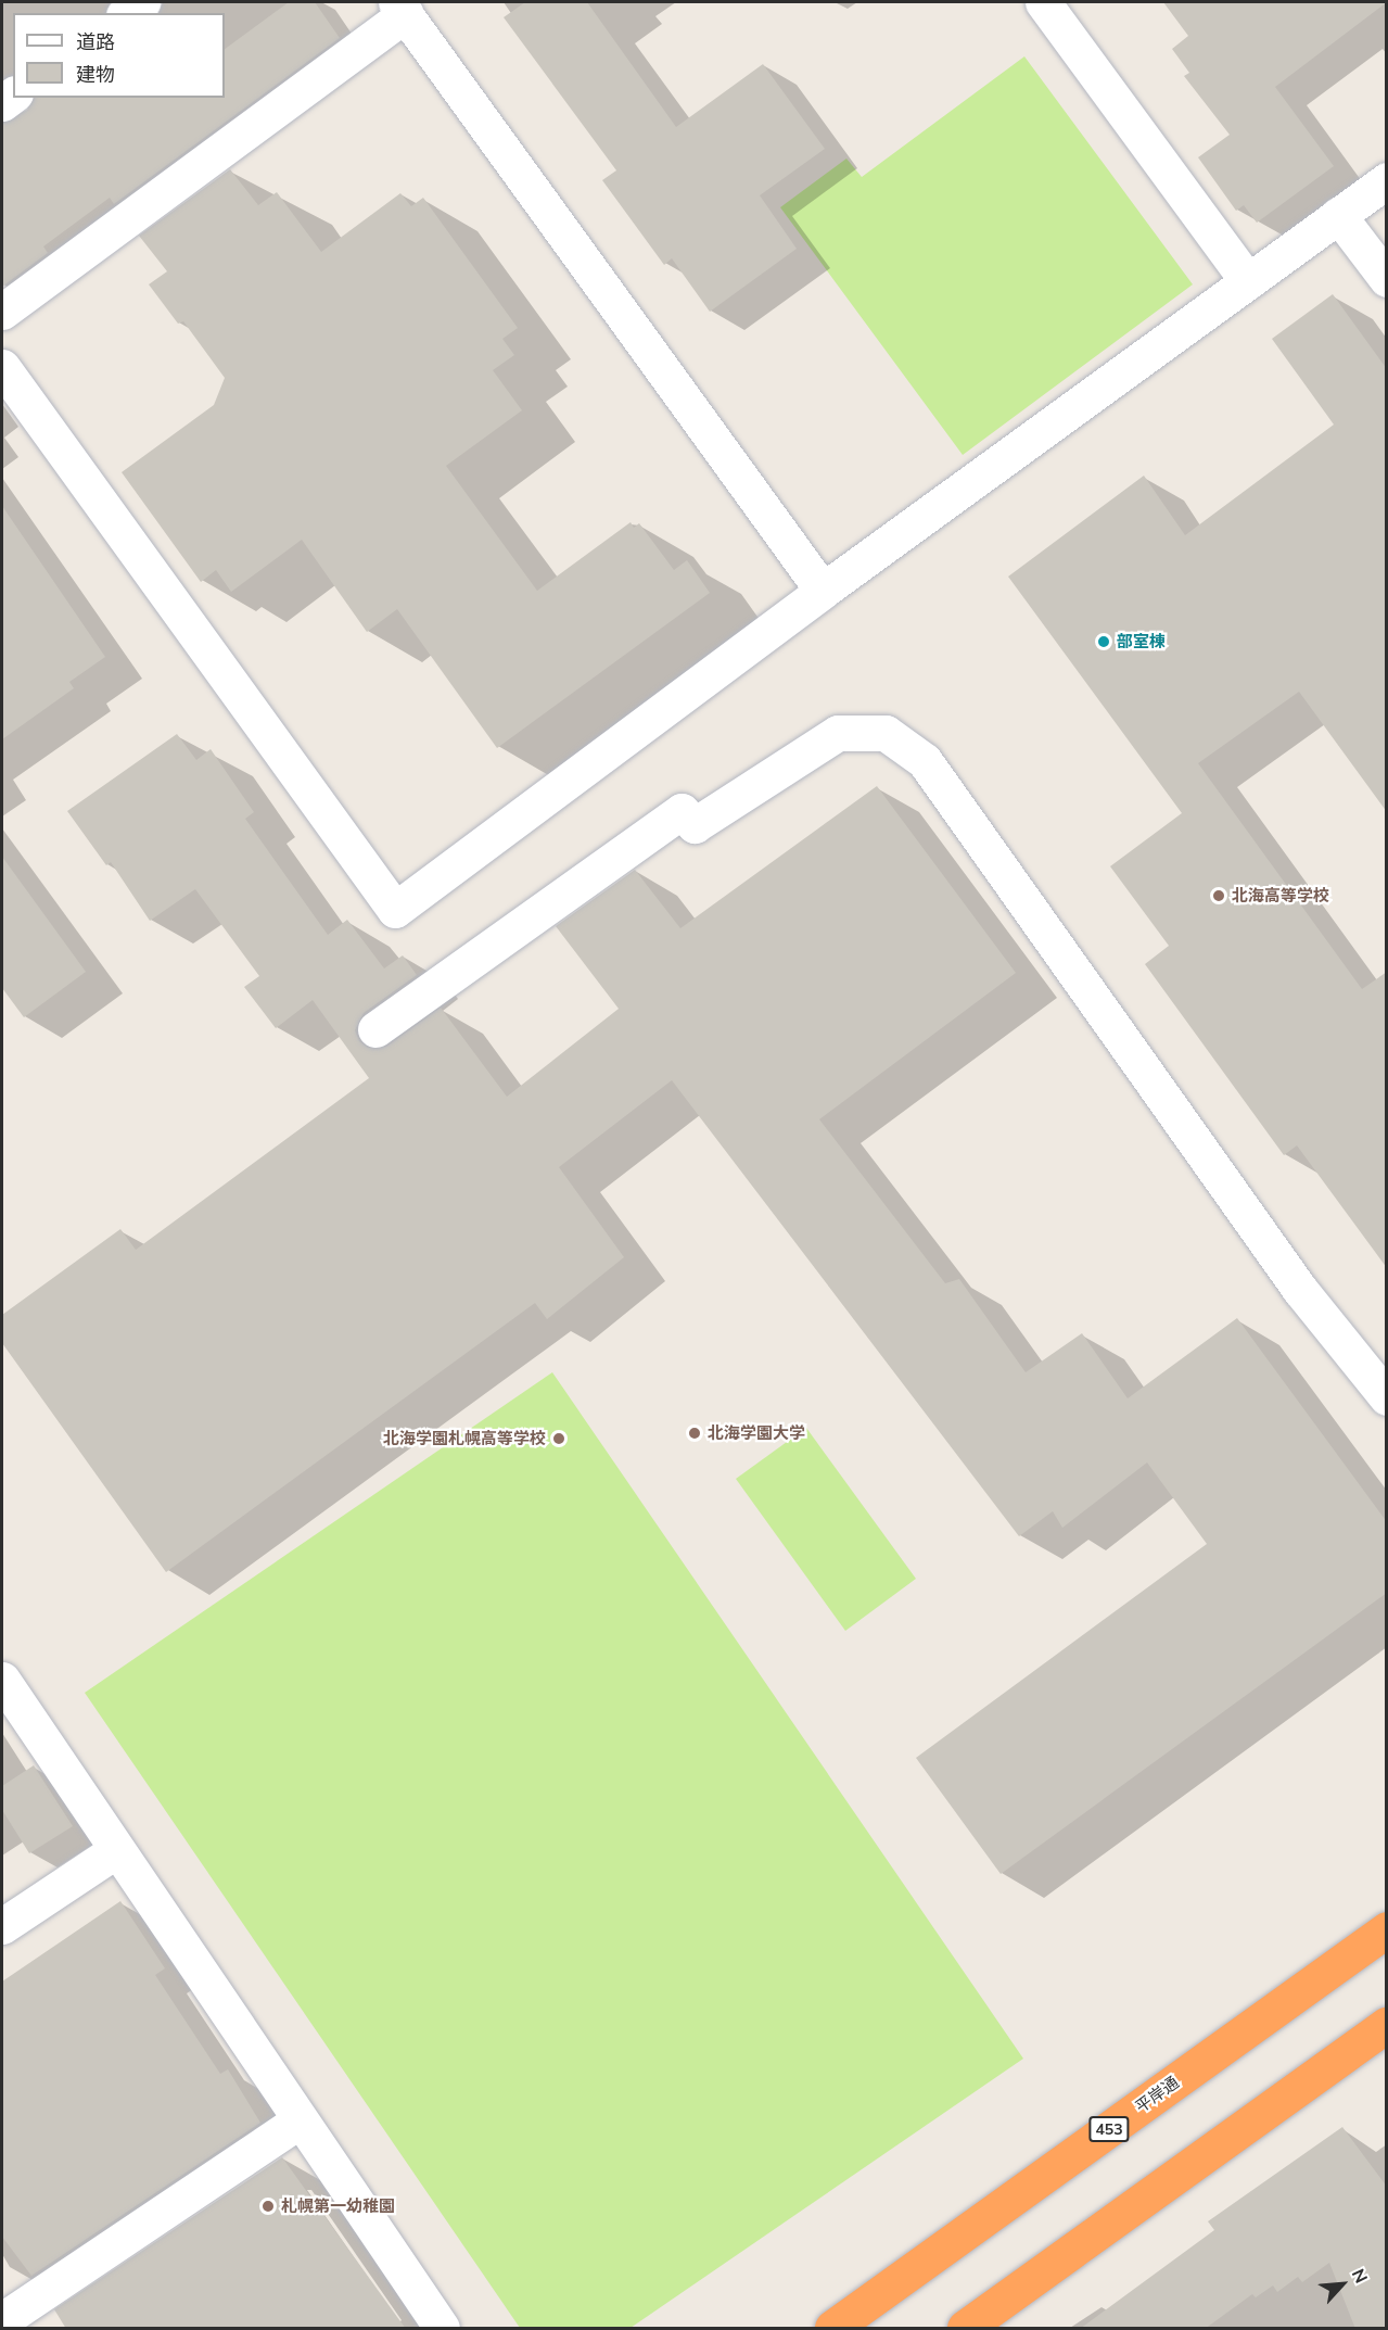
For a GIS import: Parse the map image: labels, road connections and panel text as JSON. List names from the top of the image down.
{
  "streets": {
    "highway": ["平岸通", "453"]
  },
  "places": [
    "部室棟",
    "北海高等学校",
    "北海学園大学",
    "北海学園札幌高等学校",
    "札幌第一幼稚園"
  ],
  "legend": ["道路", "建物"],
  "north": "top right"
}
